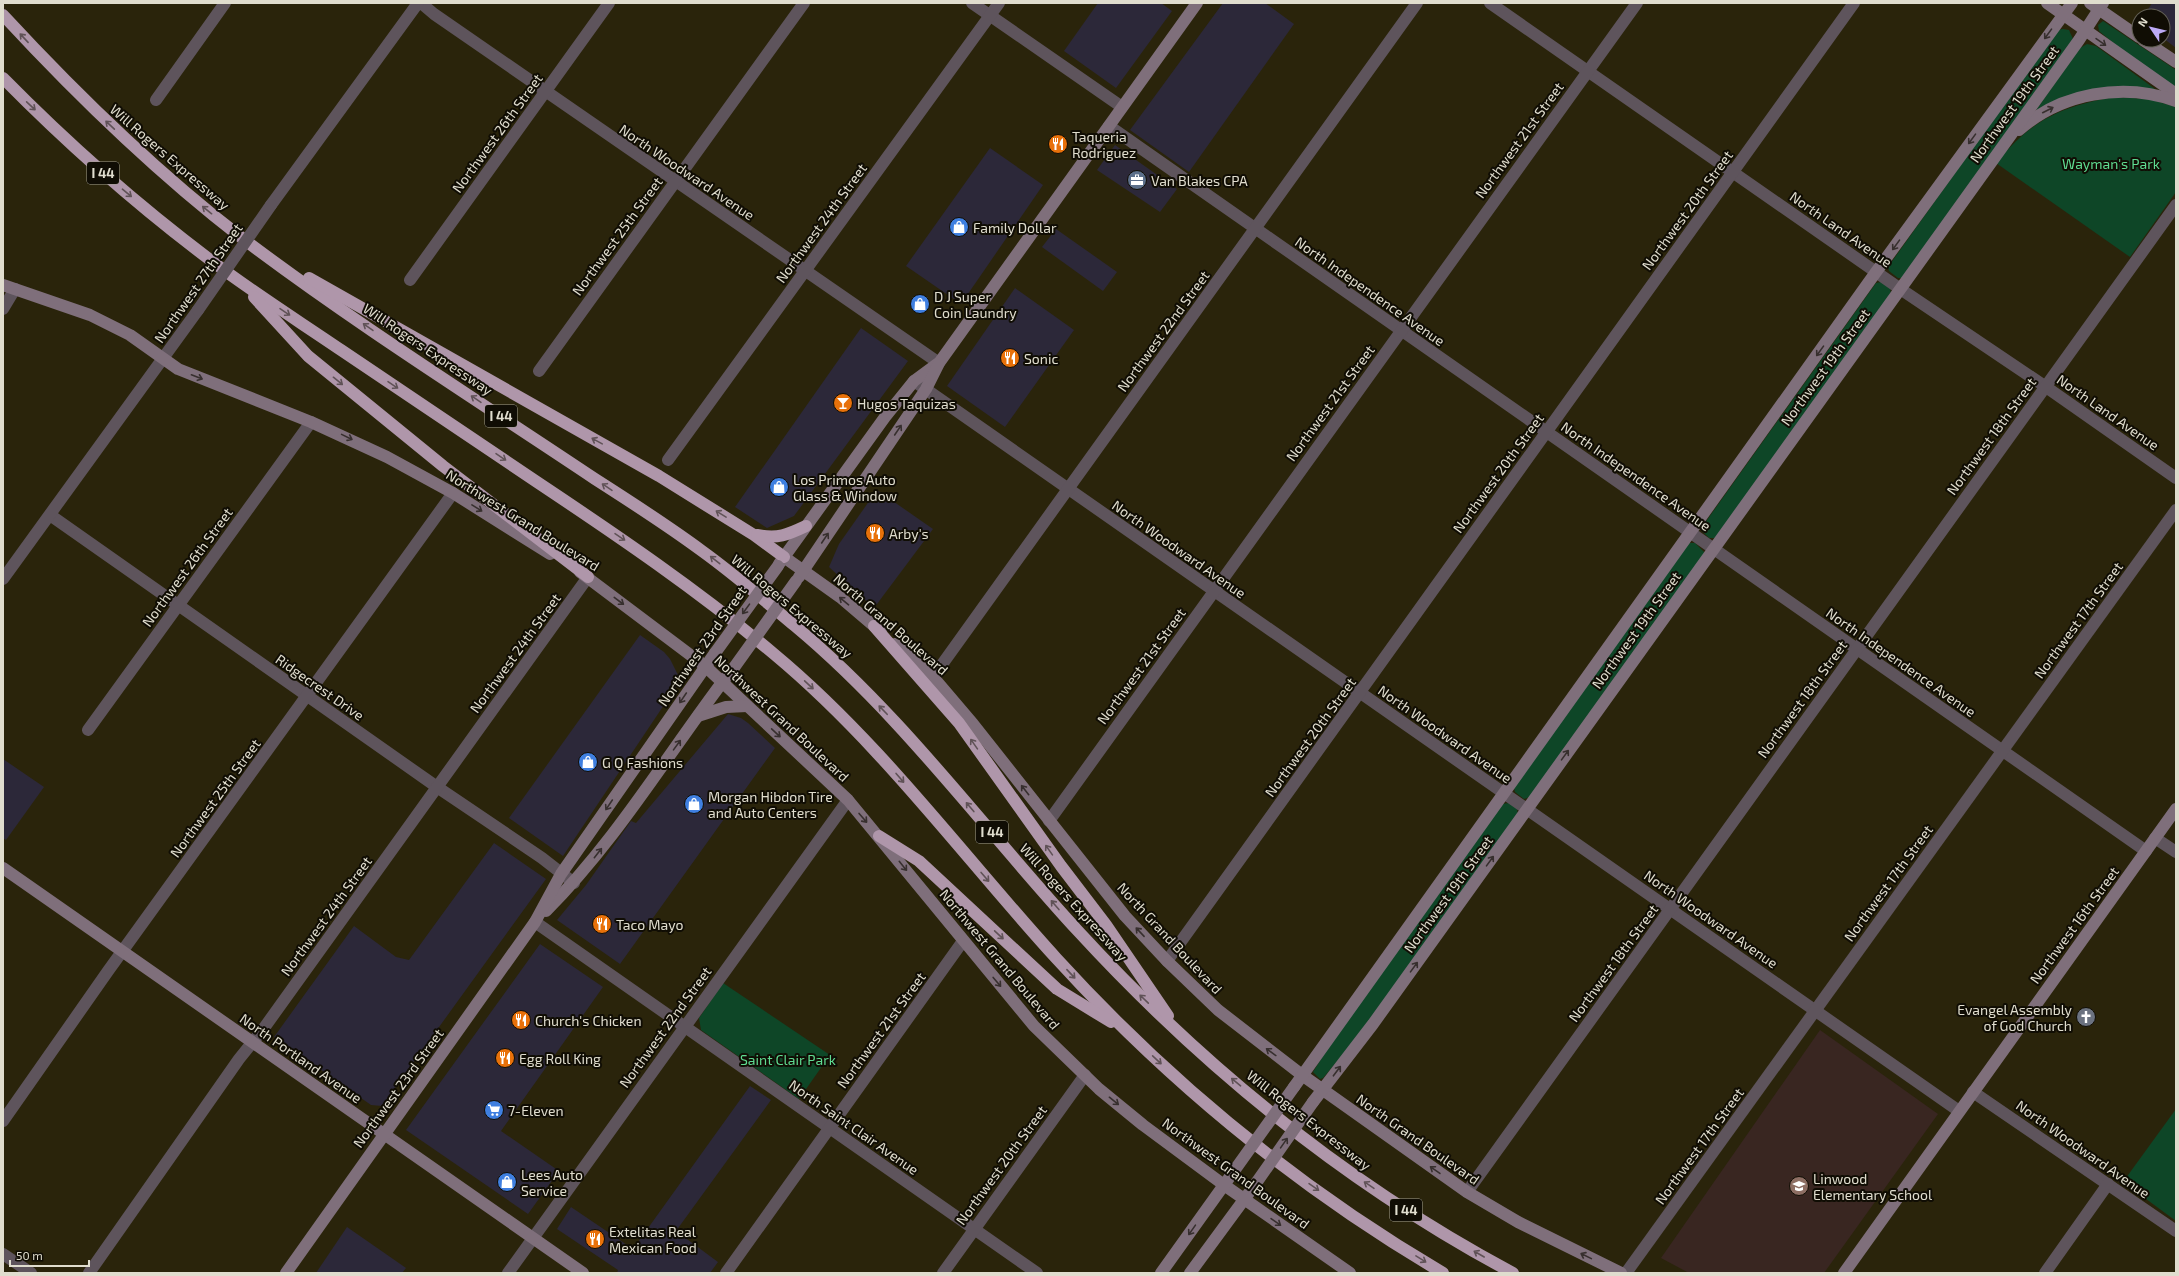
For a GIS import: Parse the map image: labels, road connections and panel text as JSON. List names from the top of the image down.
{
  "streets": {
    "highway": ["Will Rogers Expressway", "I 44"],
    "main road": [
      "Northwest 19th Street",
      "Northwest Grand Boulevard",
      "North Grand Boulevard",
      "Northwest 23rd Street",
      "Northwest 16th Street",
      "North Portland Avenue"
    ],
    "street": [
      "Northwest 26th Street",
      "Northwest 21st Street",
      "North Woodward Avenue",
      "Northwest 20th Street",
      "Northwest 24th Street",
      "North Land Avenue",
      "Northwest 25th Street",
      "Northwest 27th Street",
      "North Independence Avenue",
      "Northwest 22nd Street",
      "Northwest 18th Street",
      "Northwest 17th Street",
      "Ridgecrest Drive",
      "North Saint Clair Avenue"
    ]
  },
  "crossings": [
    ["Northwest 19th Street", "North Woodward Avenue"],
    ["Northwest 19th Street", "North Land Avenue"],
    ["Northwest 19th Street", "North Independence Avenue"],
    ["Northwest 19th Street", "Northwest Grand Boulevard"],
    ["Northwest 19th Street", "North Grand Boulevard"],
    ["Northwest 26th Street", "North Woodward Avenue"],
    ["Northwest 26th Street", "Northwest Grand Boulevard"],
    ["Northwest 26th Street", "Ridgecrest Drive"],
    ["Northwest 21st Street", "North Woodward Avenue"],
    ["Northwest 21st Street", "North Land Avenue"],
    ["Northwest 21st Street", "North Independence Avenue"],
    ["Northwest 21st Street", "Northwest Grand Boulevard"],
    ["Northwest 21st Street", "North Grand Boulevard"],
    ["Northwest 21st Street", "North Saint Clair Avenue"],
    ["North Woodward Avenue", "Northwest 20th Street"],
    ["North Woodward Avenue", "Northwest 24th Street"],
    ["North Woodward Avenue", "Northwest 25th Street"],
    ["North Woodward Avenue", "Northwest 22nd Street"],
    ["North Woodward Avenue", "Northwest 18th Street"],
    ["North Woodward Avenue", "Northwest 17th Street"],
    ["North Woodward Avenue", "Northwest 23rd Street"],
    ["North Woodward Avenue", "Northwest 16th Street"],
    ["Northwest 20th Street", "North Land Avenue"],
    ["Northwest 20th Street", "North Independence Avenue"],
    ["Northwest 20th Street", "Northwest Grand Boulevard"],
    ["Northwest 20th Street", "North Grand Boulevard"],
    ["Northwest 20th Street", "North Saint Clair Avenue"],
    ["Northwest 24th Street", "Northwest Grand Boulevard"],
    ["Northwest 24th Street", "Ridgecrest Drive"],
    ["Northwest 24th Street", "North Portland Avenue"],
    ["North Land Avenue", "Northwest 18th Street"],
    ["Northwest 25th Street", "Northwest Grand Boulevard"],
    ["Northwest 25th Street", "Ridgecrest Drive"],
    ["Northwest 25th Street", "North Portland Avenue"],
    ["Northwest 27th Street", "Northwest Grand Boulevard"],
    ["Northwest 27th Street", "Ridgecrest Drive"],
    ["North Independence Avenue", "Northwest 22nd Street"],
    ["North Independence Avenue", "Northwest 18th Street"],
    ["North Independence Avenue", "Northwest 17th Street"],
    ["North Independence Avenue", "Northwest 23rd Street"],
    ["North Independence Avenue", "Northwest 16th Street"],
    ["Northwest 22nd Street", "Northwest Grand Boulevard"],
    ["Northwest 22nd Street", "North Grand Boulevard"],
    ["Northwest 22nd Street", "North Portland Avenue"],
    ["Northwest 22nd Street", "North Saint Clair Avenue"],
    ["Northwest 18th Street", "North Grand Boulevard"],
    ["Northwest Grand Boulevard", "Northwest 23rd Street"],
    ["North Grand Boulevard", "Northwest 23rd Street"],
    ["Northwest 23rd Street", "Ridgecrest Drive"],
    ["Northwest 23rd Street", "North Portland Avenue"],
    ["Northwest 23rd Street", "North Saint Clair Avenue"]
  ],
  "one_way": ["Northwest Grand Boulevard", "North Grand Boulevard"],
  "parks": ["Wayman's Park", "Saint Clair Park"],
  "places": {
    "restaurant": [
      "Taqueria Rodriguez",
      "Sonic",
      "Arby's",
      "Taco Mayo",
      "Church's Chicken",
      "Egg Roll King",
      "Extelitas Real Mexican Food"
    ],
    "office": ["Van Blakes CPA"],
    "shop": [
      "Family Dollar",
      "D J Super Coin Laundry",
      "Los Primos Auto Glass & Window",
      "G Q Fashions",
      "Morgan Hibdon Tire and Auto Centers",
      "Lees Auto Service"
    ],
    "bar": ["Hugos Taquizas"],
    "church": ["Evangel Assembly of God Church"],
    "supermarket": ["7-Eleven"],
    "school or university": ["Linwood Elementary School"]
  },
  "scale_bar": "50 m",
  "north": "top left"
}
